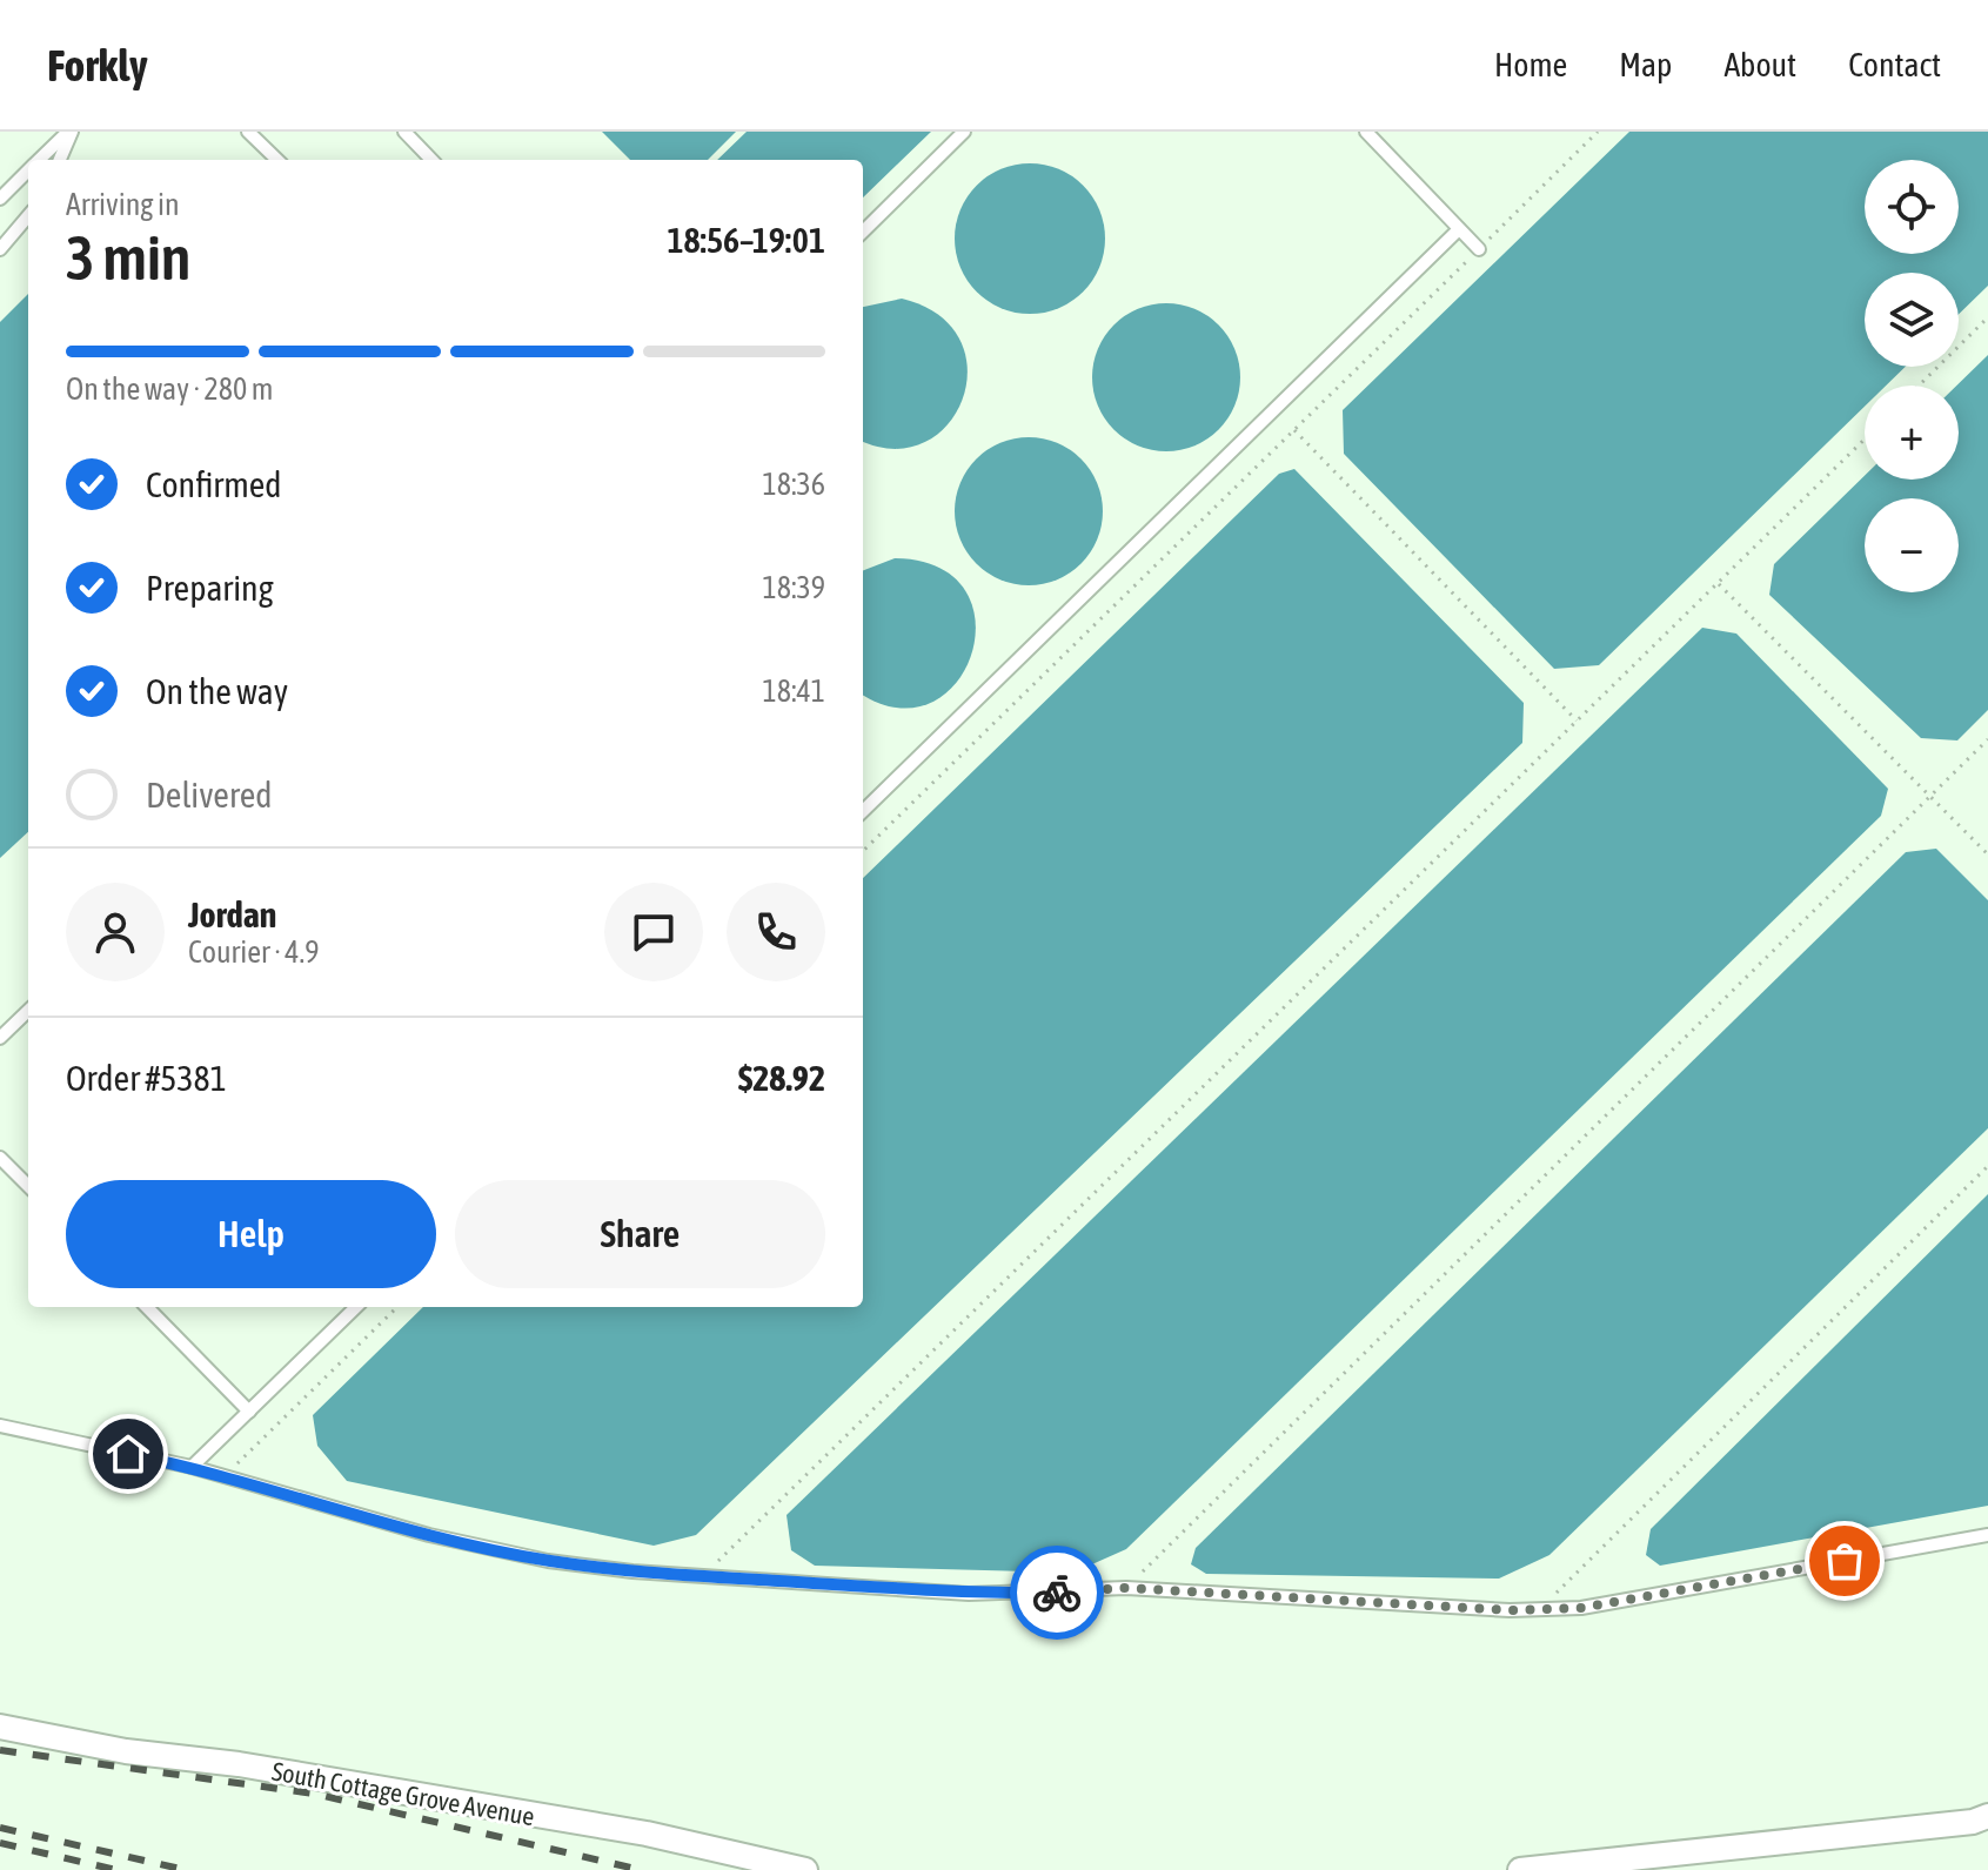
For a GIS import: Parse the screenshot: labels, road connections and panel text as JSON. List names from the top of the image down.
{
  "streets": {
    "street": ["South Cottage Grove Avenue"]
  },
  "page": {
    "header": "Forkly",
    "nav": [
      "Home",
      "Map",
      "About",
      "Contact"
    ],
    "map_buttons": ["+", "−"],
    "heading": ["3 min", "Arriving in", "18:56–19:01"],
    "panel": [
      "Jordan",
      "Courier · 4.9",
      "Order #5381",
      "$28.92"
    ],
    "bar": "On the way · 280 m",
    "list": [
      ["Confirmed", "18:36"],
      ["Preparing", "18:39"],
      ["On the way", "18:41"],
      "Delivered"
    ],
    "buttons": ["Help", "Share"]
  }
}
